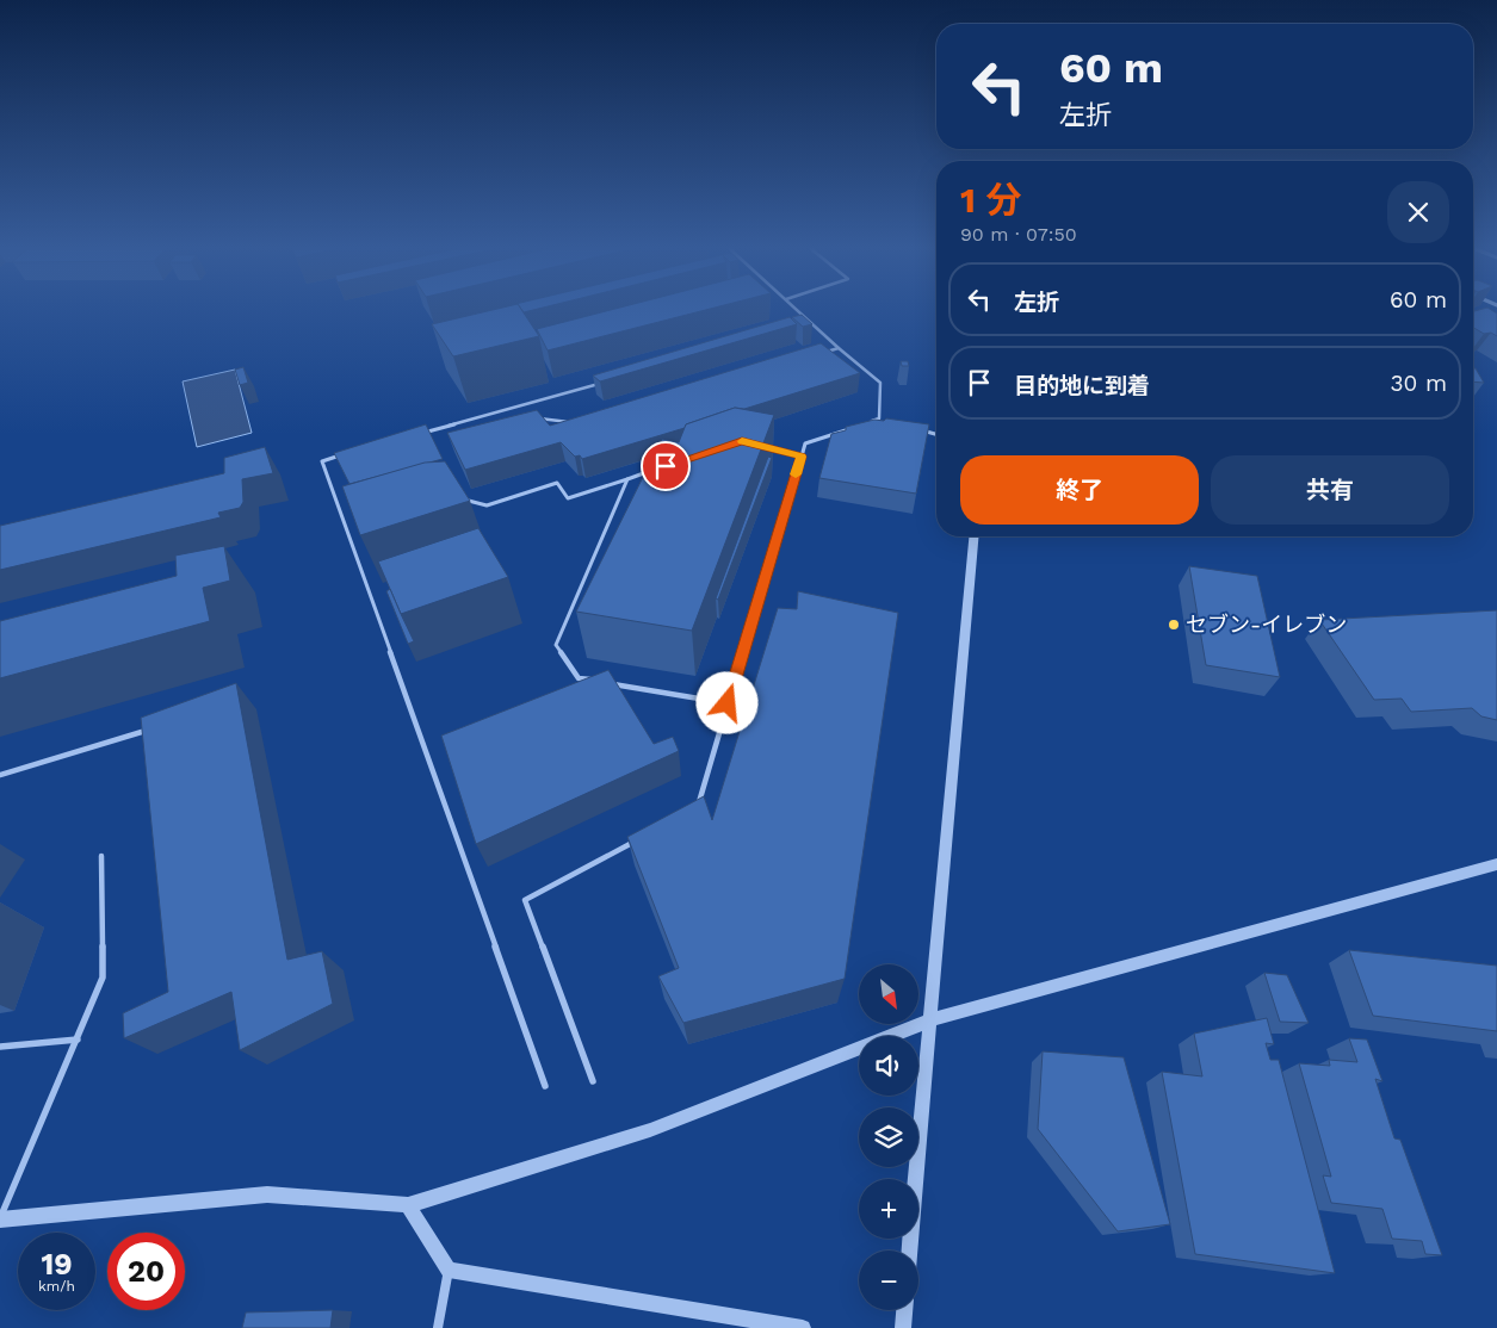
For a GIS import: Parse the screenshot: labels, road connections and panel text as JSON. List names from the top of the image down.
{
  "places": ["セブン-イレブン"],
  "north": "bottom right",
  "page": {
    "turn": ["60 m", "左折"],
    "heading": ["1 分", "90 m · 07:50"],
    "list": [
      {
        "name": "左折",
        "value": "60 m"
      },
      {
        "name": "目的地に到着",
        "value": "30 m"
      }
    ],
    "buttons": ["終了", "共有"],
    "map_buttons": ["+", "−"],
    "speed": "19 km/h",
    "limit": "20"
  }
}
